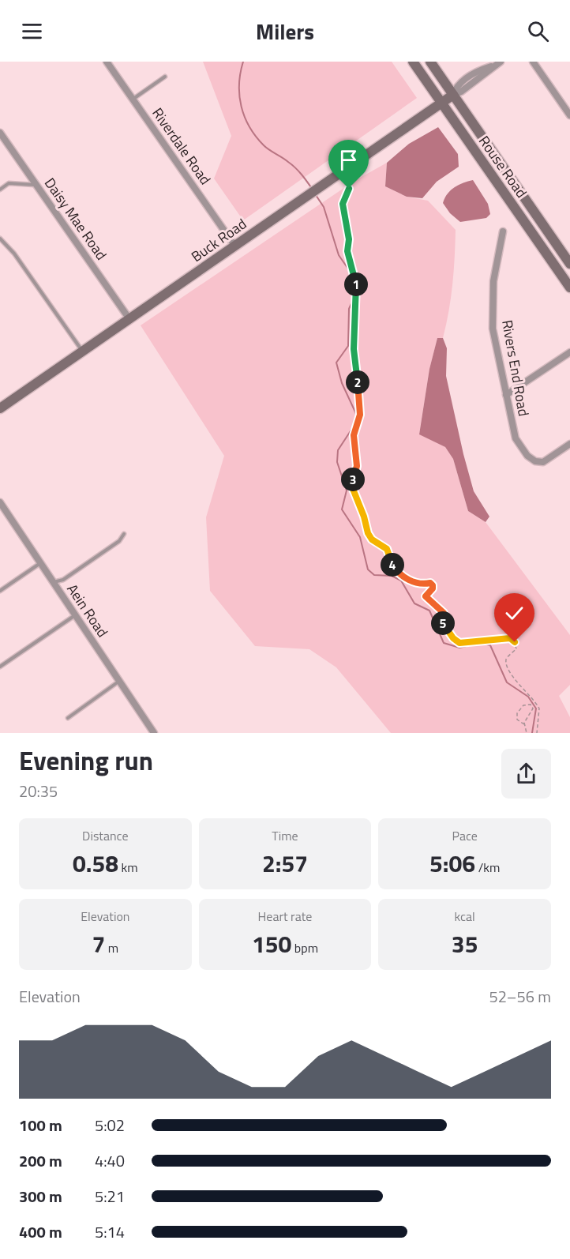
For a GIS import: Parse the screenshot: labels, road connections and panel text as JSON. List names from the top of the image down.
{
  "streets": {
    "street": [
      "Riverdale Road",
      "Rouse Road",
      "Daisy Mae Road",
      "Buck Road",
      "Rivers End Road",
      "Aein Road"
    ]
  },
  "crossings": [
    ["Riverdale Road", "Buck Road"],
    ["Rouse Road", "Buck Road"],
    ["Daisy Mae Road", "Buck Road"]
  ],
  "page": {
    "header": "Milers",
    "pins": [
      "1",
      "2",
      "3",
      "4",
      "5"
    ],
    "heading": ["Evening run", "20:35"],
    "stats": [
      ["Distance", "0.58 km"],
      ["Time", "2:57"],
      ["Pace", "5:06 /km"],
      ["Elevation", "7 m"],
      ["Heart rate", "150 bpm"],
      ["kcal", "35"]
    ],
    "chart": ["Elevation", "52–56 m"],
    "list": [
      {
        "name": "100 m",
        "note": "5:02"
      },
      {
        "name": "200 m",
        "note": "4:40"
      },
      {
        "name": "300 m",
        "note": "5:21"
      },
      {
        "name": "400 m",
        "note": "5:14"
      }
    ]
  }
}
